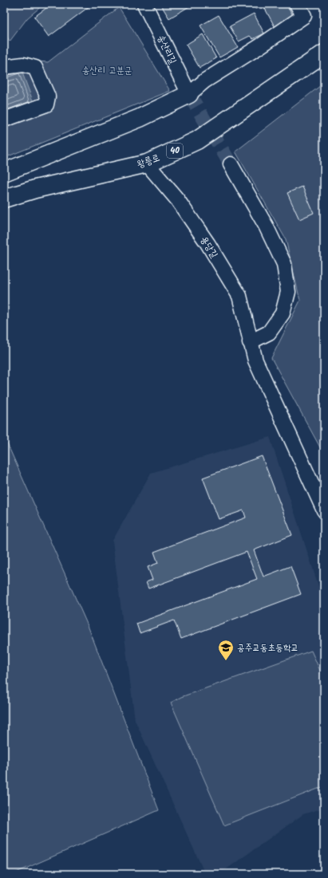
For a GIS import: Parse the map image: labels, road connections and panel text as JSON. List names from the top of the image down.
{
  "streets": {
    "main road": ["40", "왕릉로"],
    "street": ["송산리길", "용당길"]
  },
  "crossings": [
    ["왕릉로", "용당길"]
  ],
  "parks": ["송산리 고분군"],
  "places": {
    "school or university": ["공주교동초등학교"]
  }
}
